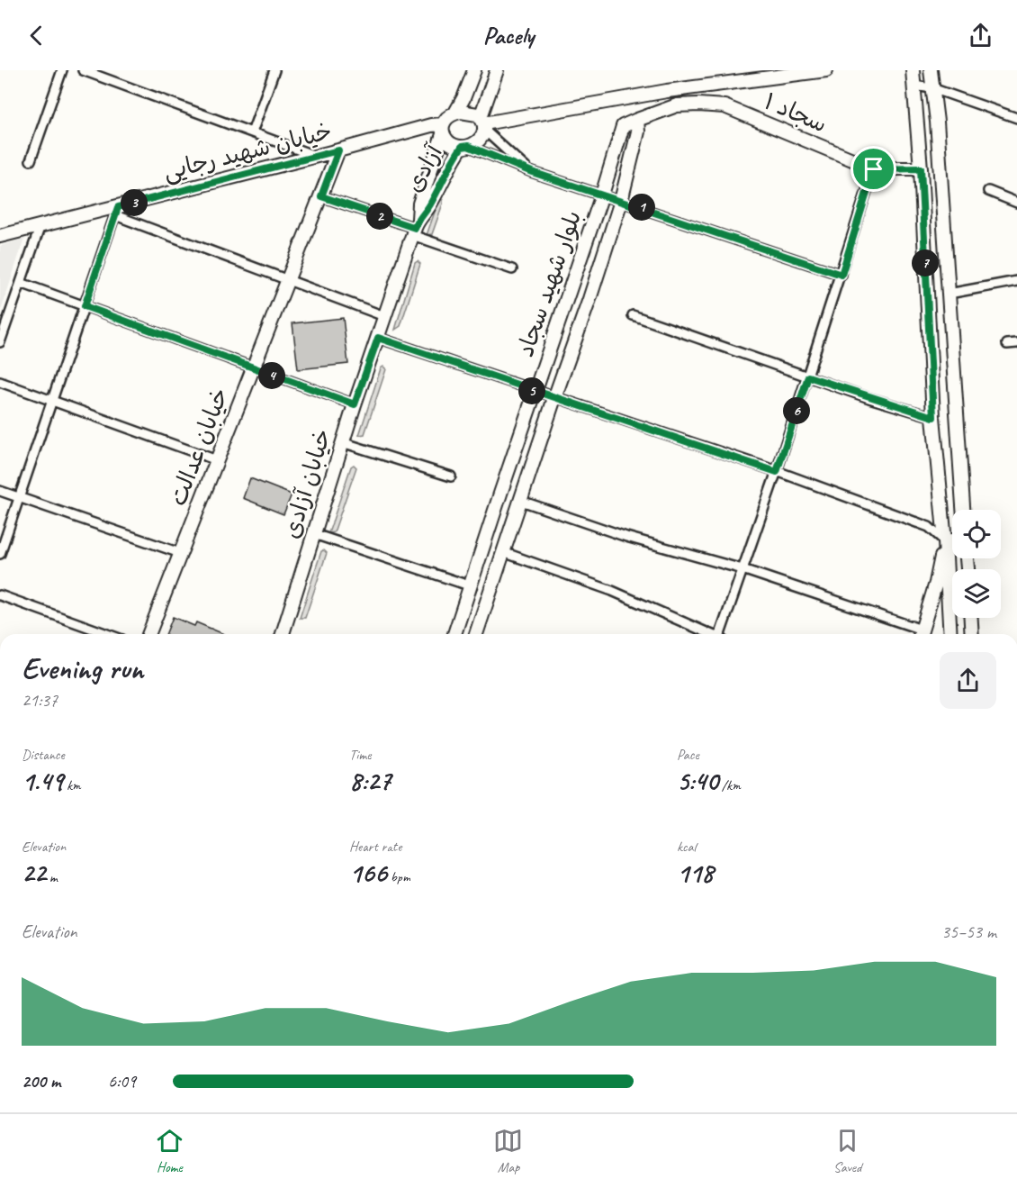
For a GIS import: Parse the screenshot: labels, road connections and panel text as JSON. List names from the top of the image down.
{
  "streets": {
    "street": [
      "سجاد ۱",
      "خیابان شهید رجایی",
      "آزادی",
      "بلوار شهید سجاد",
      "خیابان عدالت",
      "خیابان آزادی"
    ]
  },
  "crossings": [
    ["سجاد ۱", "بلوار شهید سجاد"],
    ["خیابان شهید رجایی", "آزادی"],
    ["خیابان شهید رجایی", "خیابان عدالت"],
    ["آزادی", "خیابان آزادی"]
  ],
  "page": {
    "header": "Pacely",
    "pins": [
      "3",
      "1",
      "2",
      "7",
      "4",
      "5",
      "6"
    ],
    "heading": ["Evening run", "21:37"],
    "stats": [
      ["Distance", "1.49 km"],
      ["Time", "8:27"],
      ["Pace", "5:40 /km"],
      ["Elevation", "22 m"],
      ["Heart rate", "166 bpm"],
      ["kcal", "118"]
    ],
    "chart": ["Elevation", "35–53 m"],
    "list": [
      {
        "name": "200 m",
        "note": "6:09"
      }
    ],
    "tabs": ["Home", "Map", "Saved"]
  }
}
